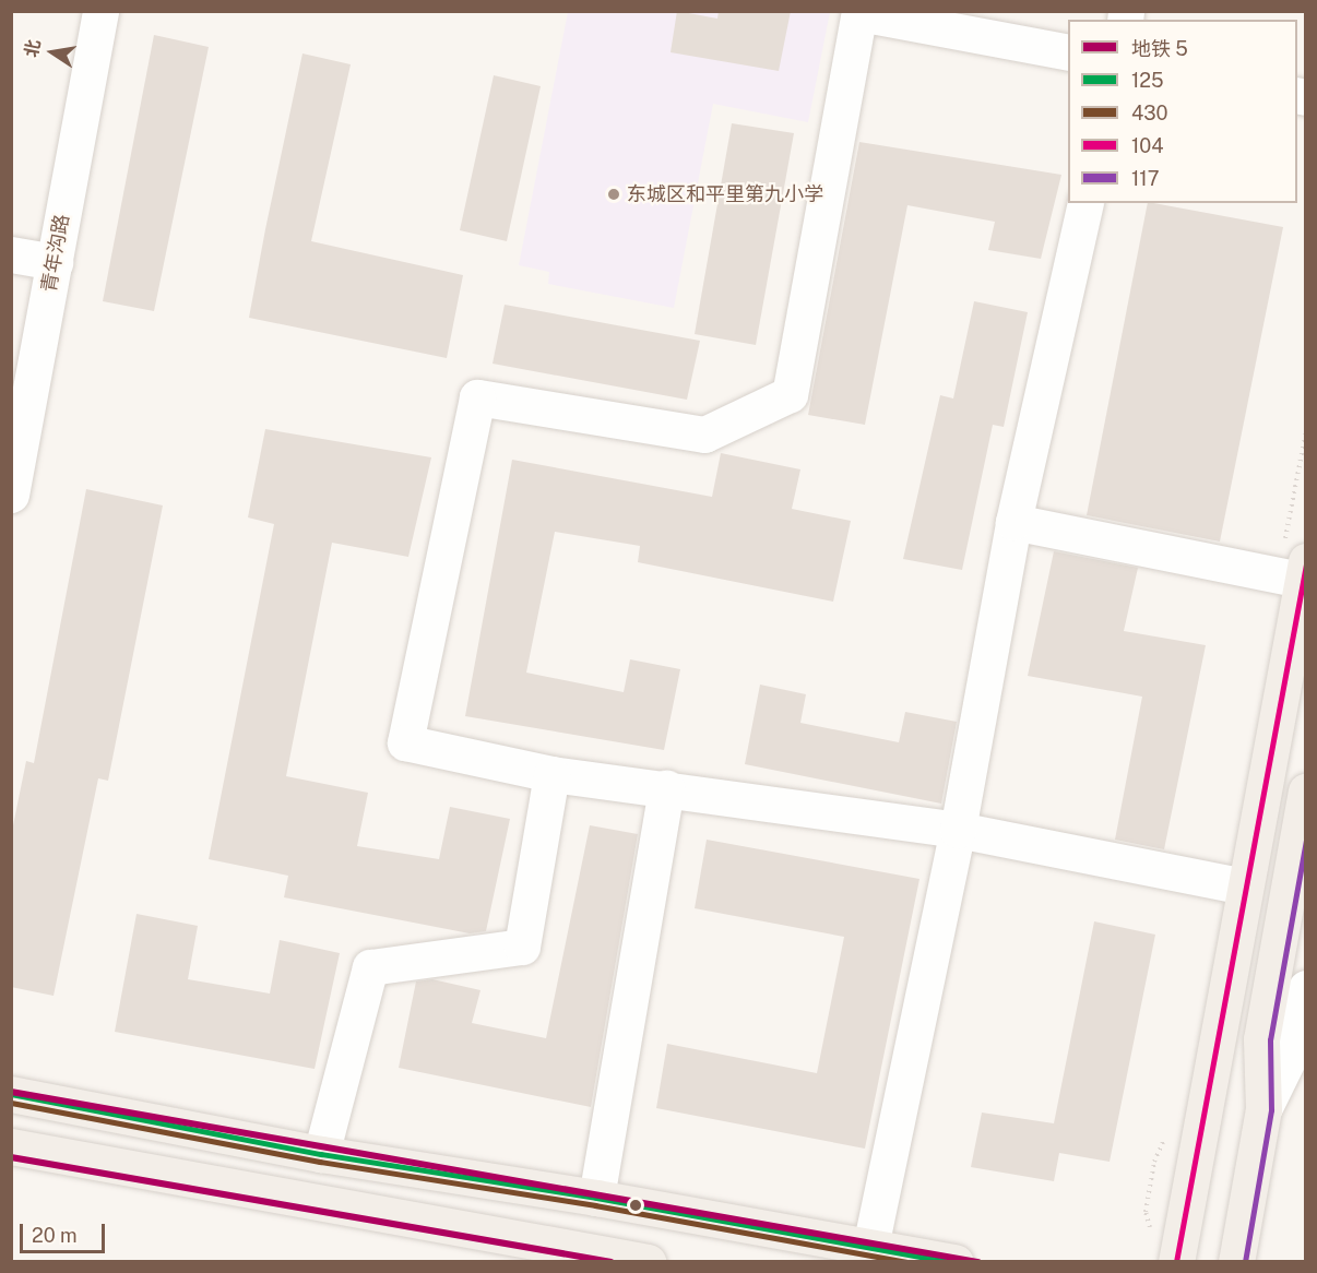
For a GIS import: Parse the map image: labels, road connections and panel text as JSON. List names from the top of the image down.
{
  "streets": {
    "street": ["青年沟路"]
  },
  "places": ["东城区和平里第九小学"],
  "lines": [
    "transit line 104",
    "transit line 117",
    "metro line 5",
    "transit line 125",
    "transit line 430"
  ],
  "legend": [
    "地铁 5",
    "125",
    "430",
    "104",
    "117"
  ],
  "scale_bar": "20 m",
  "north": "left"
}
